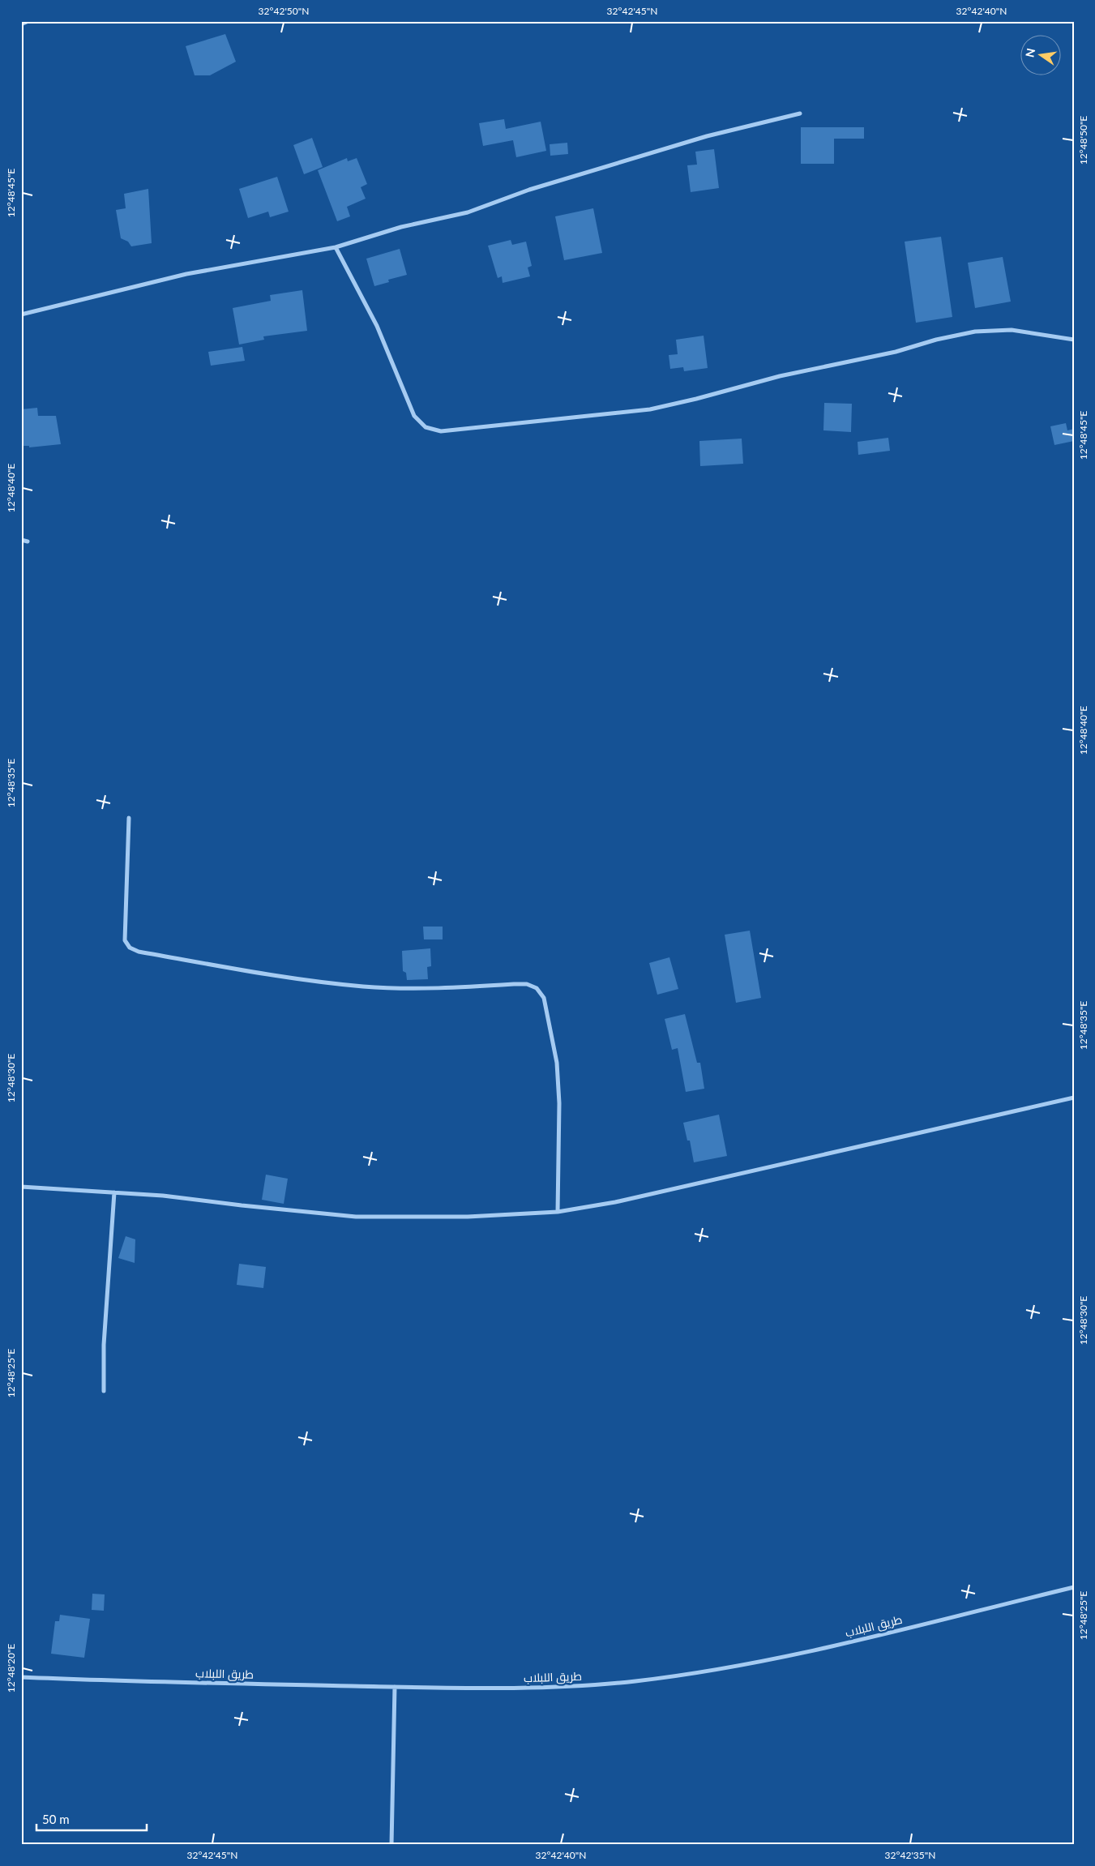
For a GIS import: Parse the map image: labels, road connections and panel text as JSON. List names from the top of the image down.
{
  "streets": {
    "street": ["طريق اللبلاب"]
  },
  "scale_bar": "50 m",
  "north": "left",
  "coordinates": [
    "32°42'50\"N",
    "32°42'45\"N",
    "32°42'40\"N",
    "12°48'50\"E",
    "12°48'45\"E",
    "12°48'40\"E",
    "12°48'35\"E",
    "12°48'30\"E",
    "12°48'25\"E",
    "12°48'20\"E",
    "32°42'35\"N"
  ]
}
